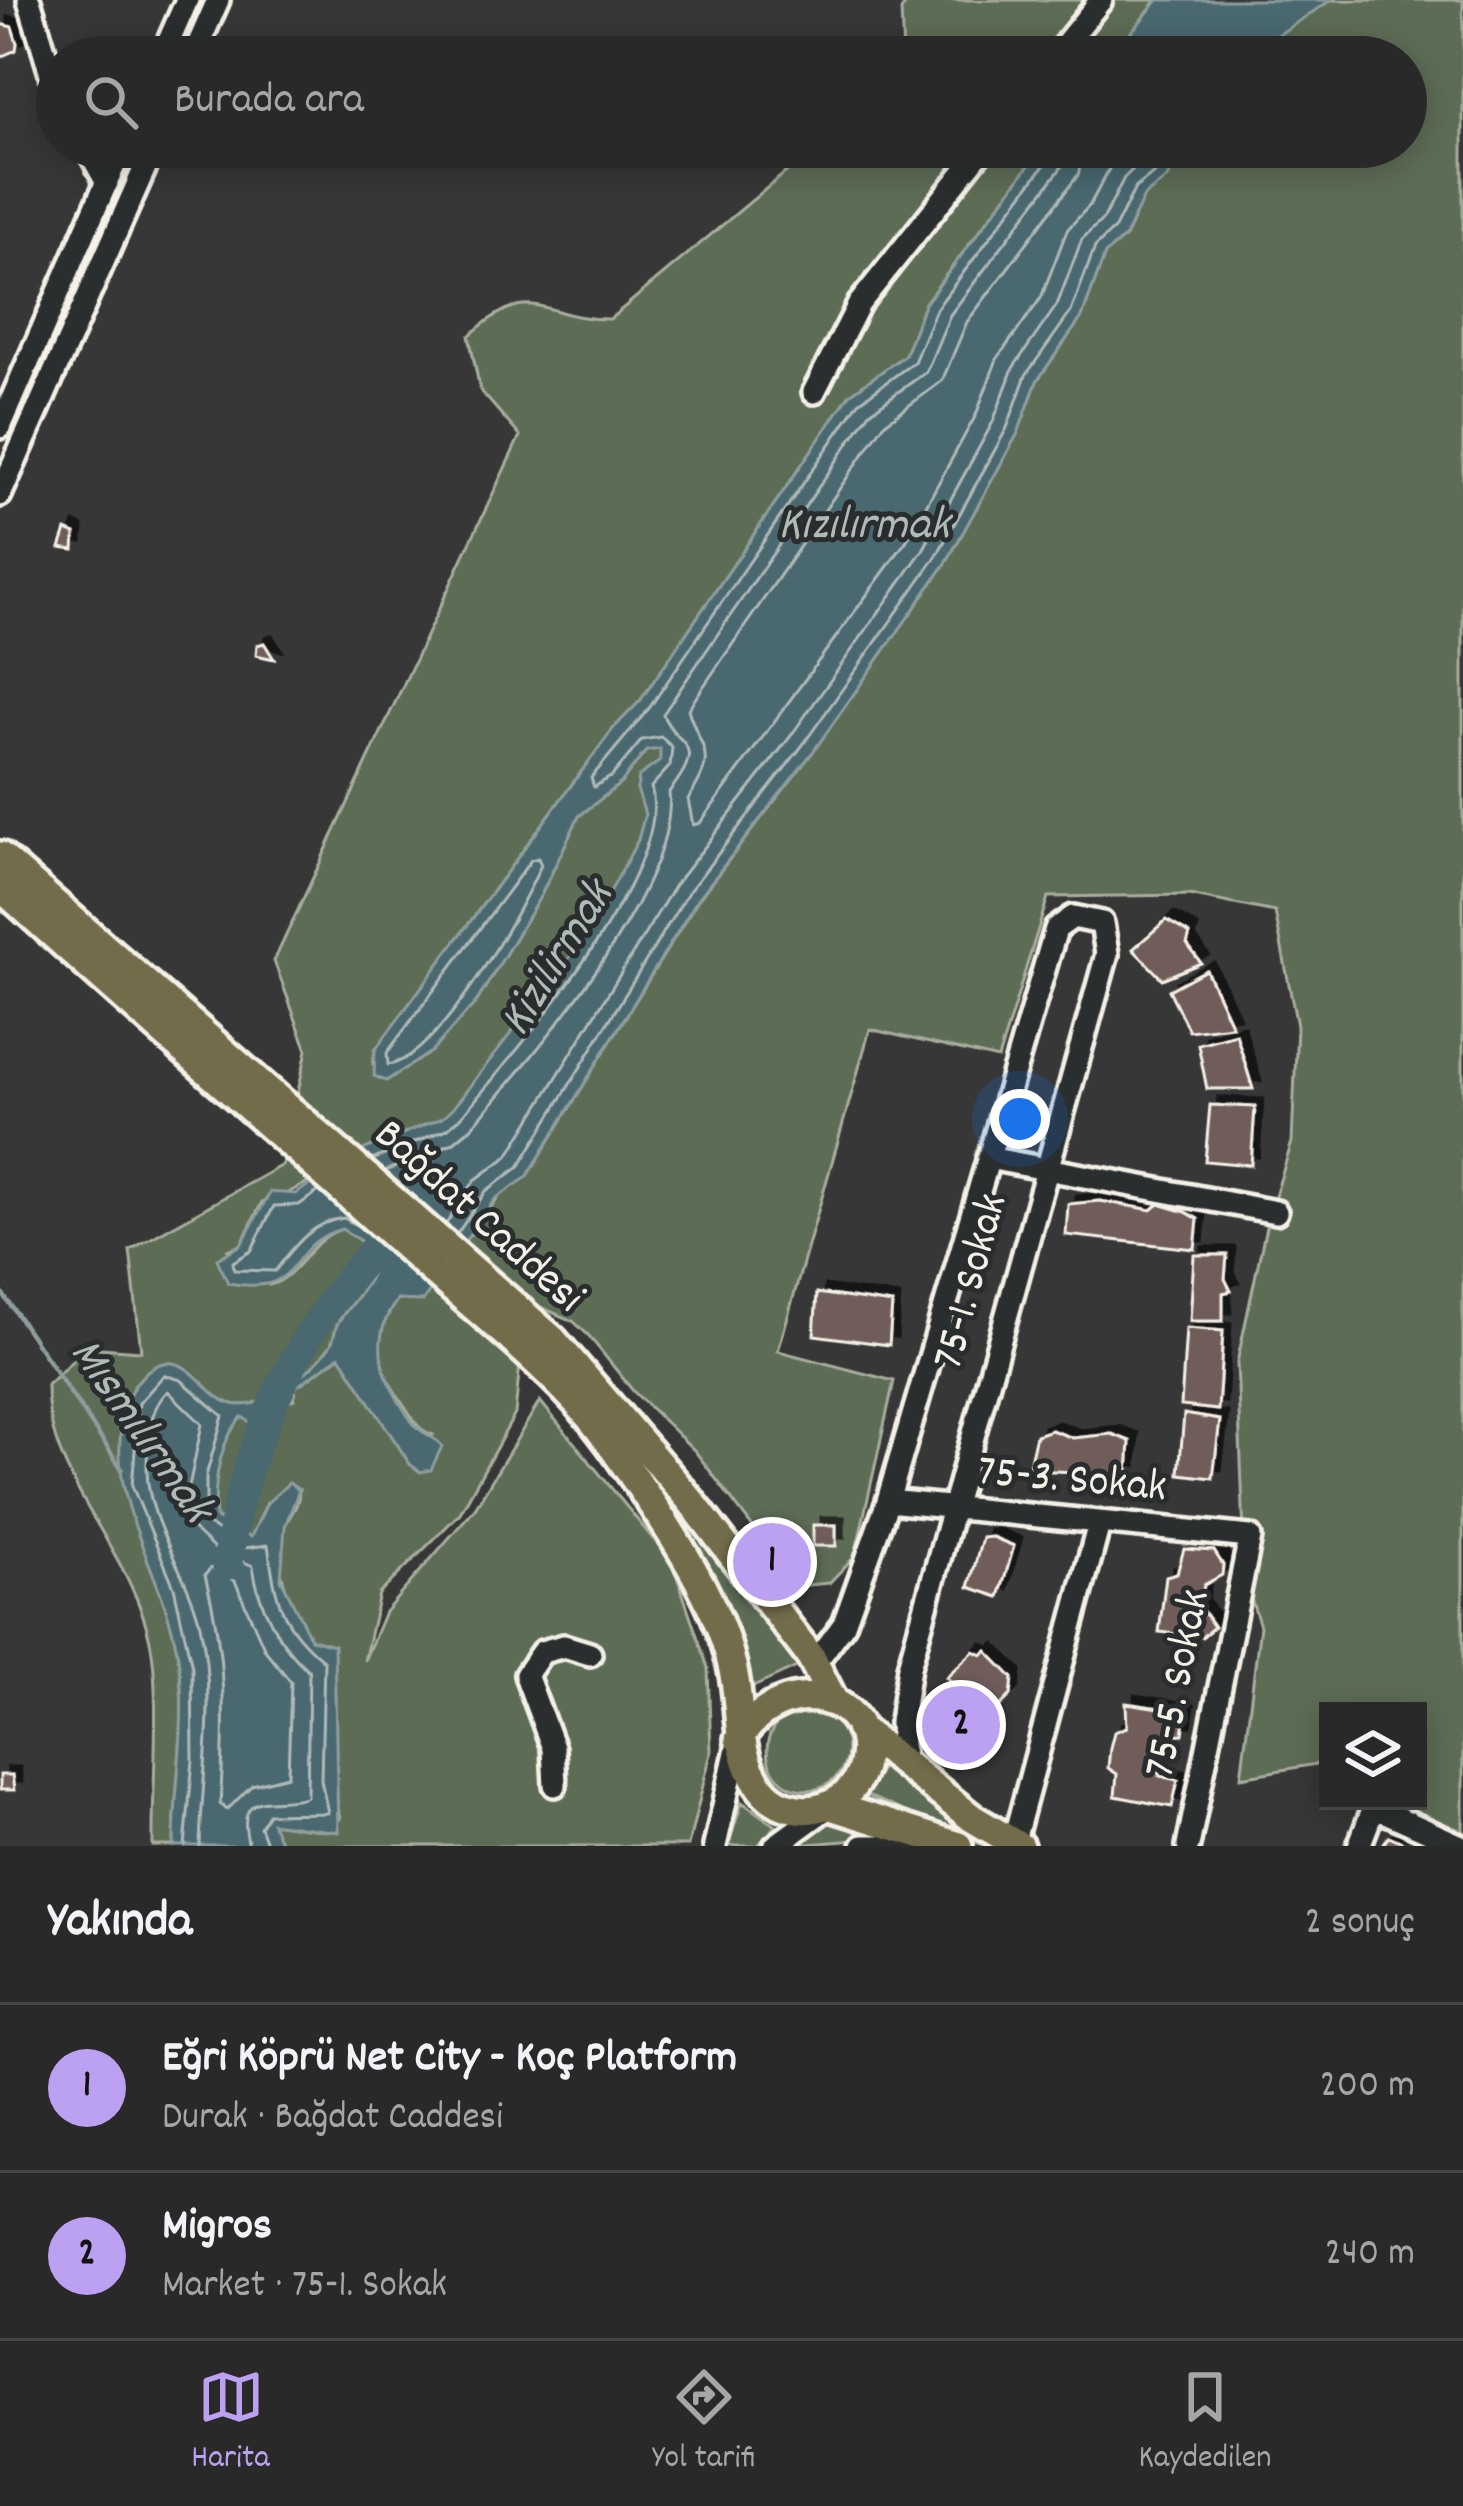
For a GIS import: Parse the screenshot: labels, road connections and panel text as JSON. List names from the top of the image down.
{
  "streets": {
    "main road": ["Bağdat Caddesi"],
    "street": ["75-1. Sokak", "75-3. Sokak", "75-5. Sokak"]
  },
  "crossings": [
    ["Bağdat Caddesi", "75-1. Sokak"],
    ["75-1. Sokak", "75-3. Sokak"],
    ["75-3. Sokak", "75-5. Sokak"]
  ],
  "water": ["Kızılırmak", "Kizilirmak", "Mısmılırmak"],
  "page": {
    "search": "Burada ara",
    "pins": ["1", "2"],
    "heading": ["Yakında", "2 sonuç"],
    "list": [
      {
        "mark": "1",
        "name": "Eğri Köprü Net City - Koç Platform",
        "note": "Durak · Bağdat Caddesi",
        "value": "200 m"
      },
      {
        "mark": "2",
        "name": "Migros",
        "note": "Market · 75-1. Sokak",
        "value": "240 m"
      }
    ],
    "nav": ["Harita", "Yol tarifi", "Kaydedilen"]
  }
}
